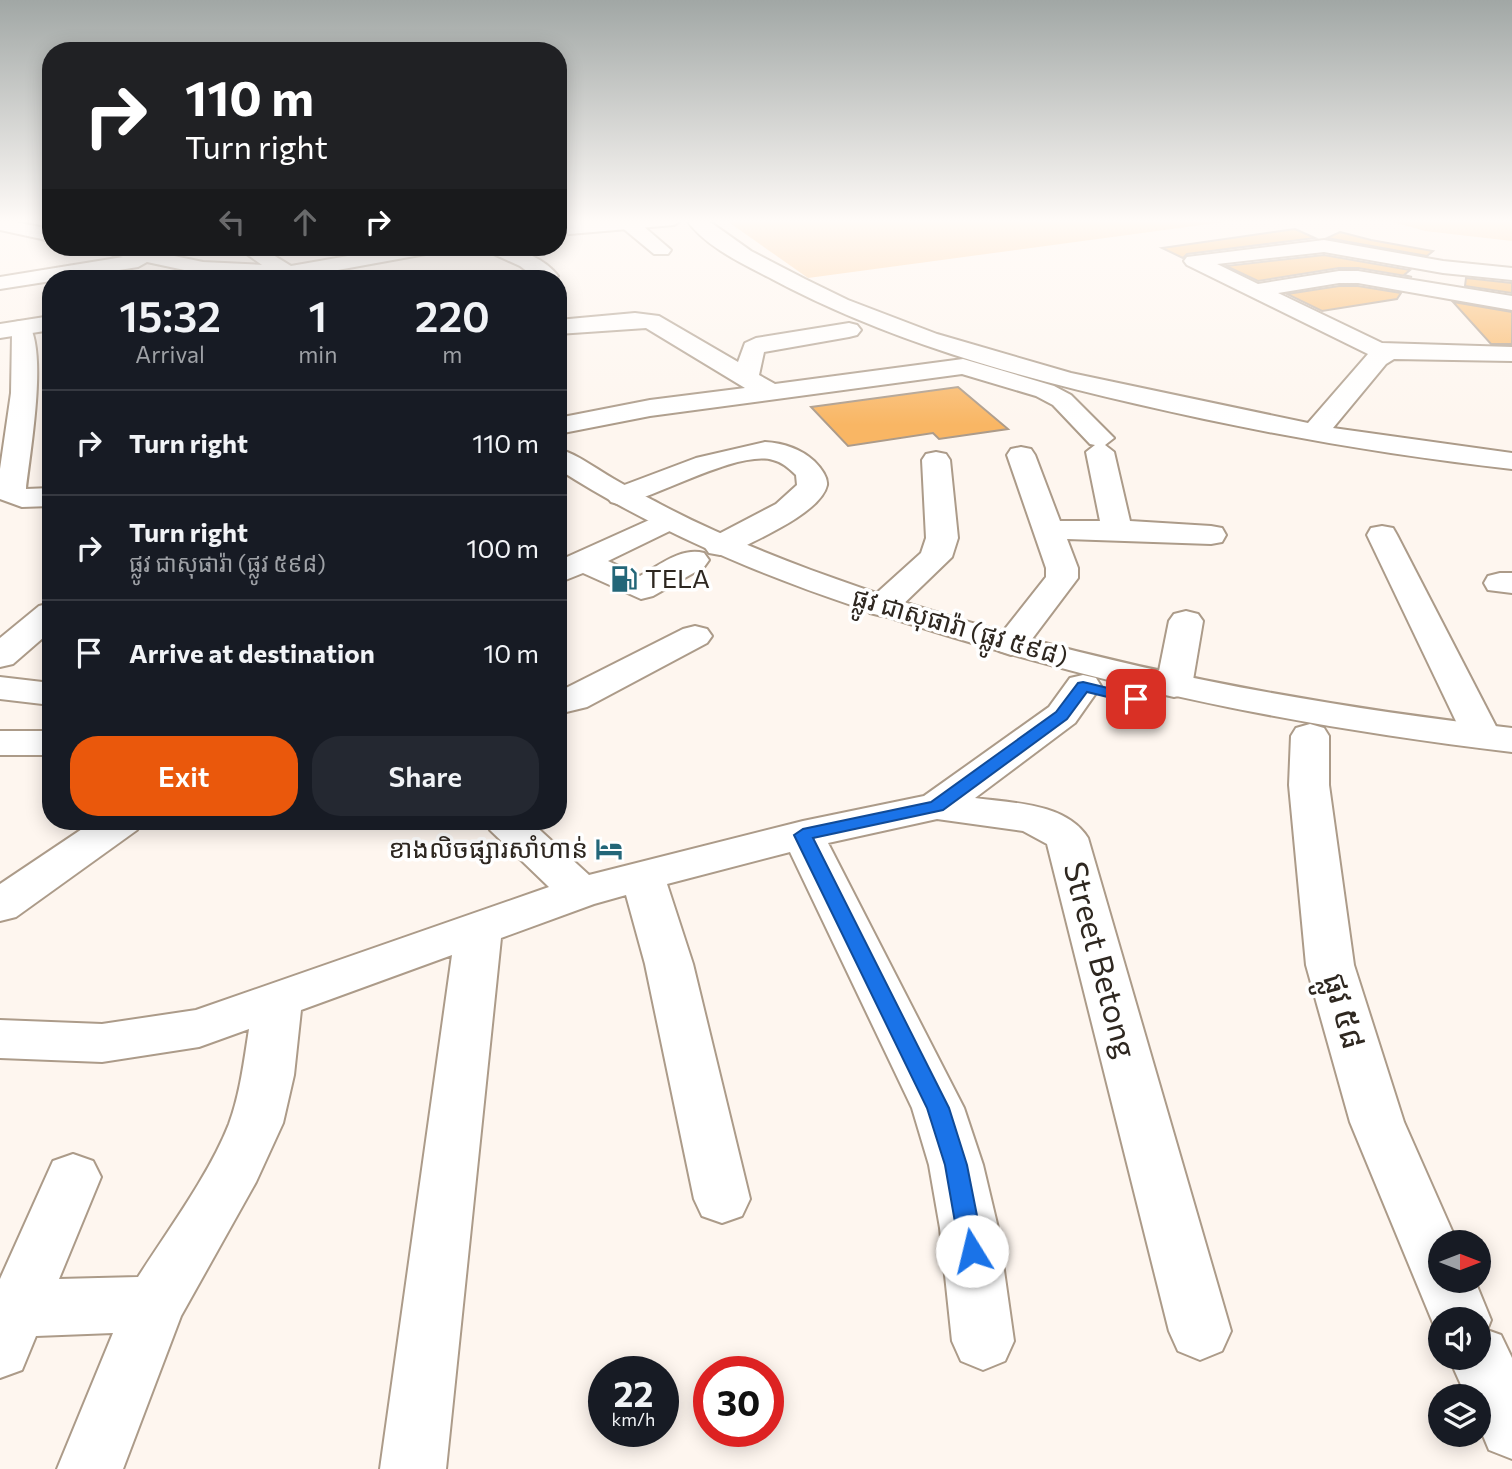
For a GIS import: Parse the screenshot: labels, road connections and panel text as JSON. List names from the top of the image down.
{
  "streets": {
    "street": ["ផ្លូវ ជាសុផារ៉ា (ផ្លូវ ៥៩៨)", "Street Betong", "ផ្លូវ ៥៨"]
  },
  "crossings": [
    ["ផ្លូវ ជាសុផារ៉ា (ផ្លូវ ៥៩៨)", "ផ្លូវ ៥៨"]
  ],
  "places": {
    "fuel station": ["TELA"],
    "hotel": ["ខាងលិចផ្សារសាំហាន់"]
  },
  "north": "right",
  "page": {
    "turn": ["110 m", "Turn right"],
    "eta": [
      "15:32",
      "Arrival",
      "1",
      "min",
      "220",
      "m"
    ],
    "list": [
      {
        "name": "Turn right",
        "value": "110 m"
      },
      {
        "name": "Turn right",
        "note": "ផ្លូវ ជាសុផារ៉ា (ផ្លូវ ៥៩៨)",
        "value": "100 m"
      },
      {
        "name": "Arrive at destination",
        "value": "10 m"
      }
    ],
    "buttons": ["Exit", "Share"],
    "speed": "22 km/h",
    "limit": "30"
  }
}
